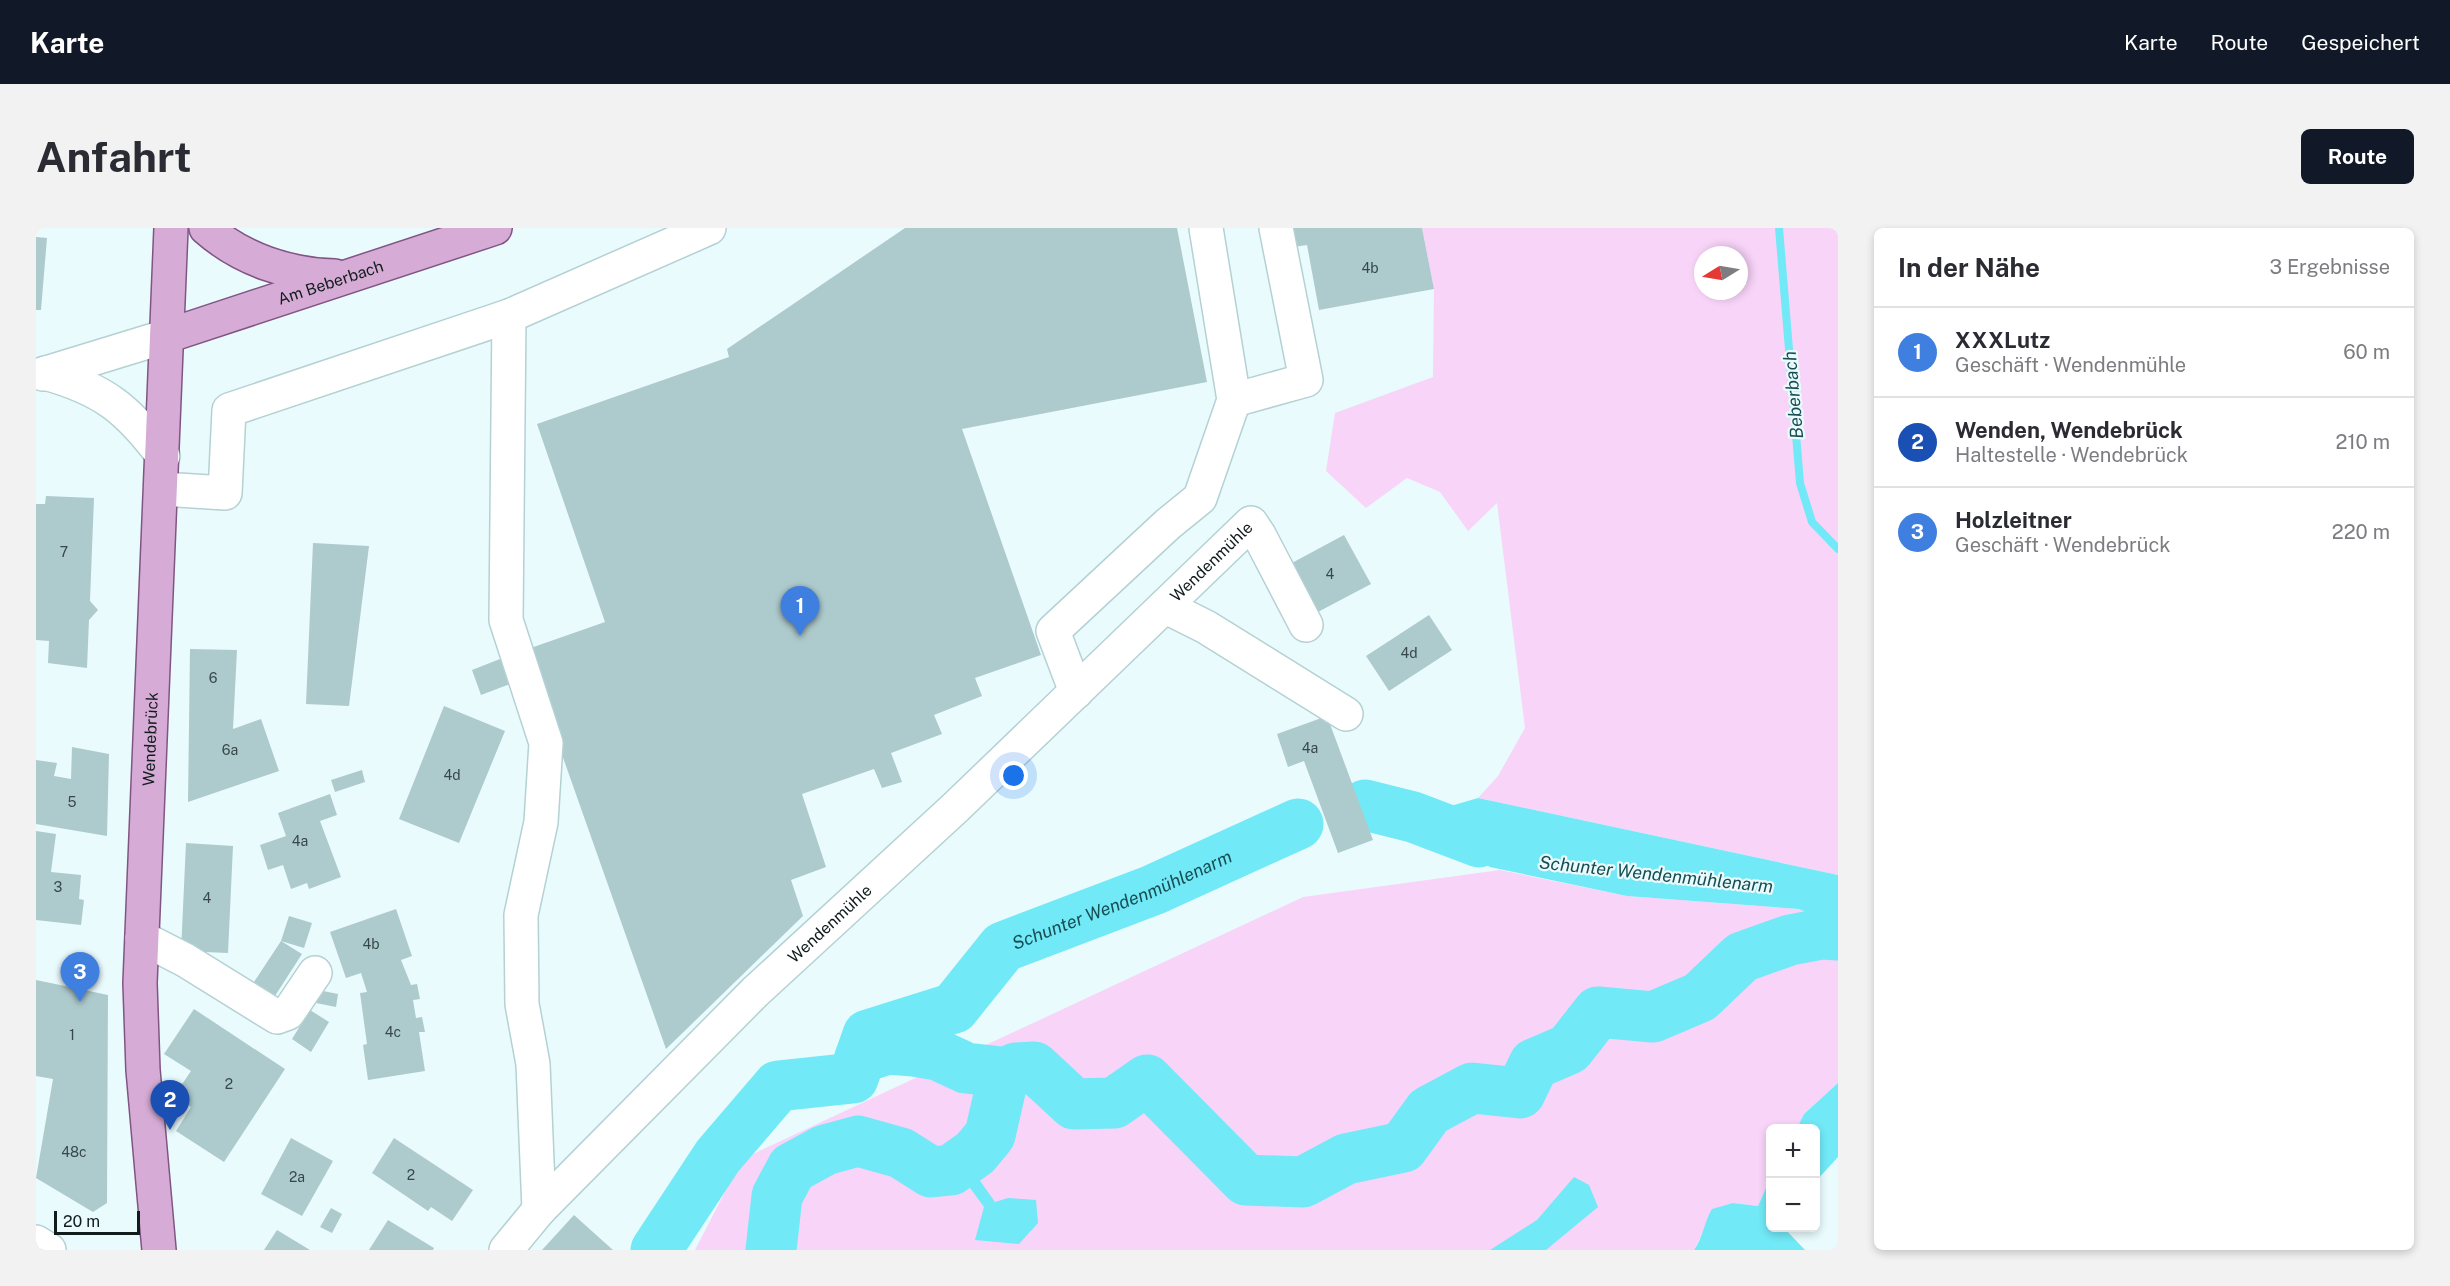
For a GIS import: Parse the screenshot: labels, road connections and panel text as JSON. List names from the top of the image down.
{
  "streets": {
    "main road": ["Am Beberbach", "Wendebrück"],
    "street": ["Wendenmühle"]
  },
  "crossings": [
    ["Am Beberbach", "Wendebrück"]
  ],
  "water": ["Beberbach", "Schunter Wendenmühlenarm"],
  "house_numbers": [
    "4b",
    "7",
    "4",
    "4d",
    "6",
    "4a",
    "6a",
    "4d",
    "5",
    "4a",
    "3",
    "4",
    "4b",
    "4c",
    "1",
    "2",
    "48c",
    "2",
    "2a"
  ],
  "scale_bar": "20 m",
  "north": "left",
  "page": {
    "header": "Karte",
    "nav": ["Karte", "Route", "Gespeichert"],
    "buttons": "Route",
    "title": "Anfahrt",
    "heading": ["In der Nähe", "3 Ergebnisse"],
    "list": [
      {
        "mark": "1",
        "name": "XXXLutz",
        "note": "Geschäft · Wendenmühle",
        "value": "60 m"
      },
      {
        "mark": "2",
        "name": "Wenden, Wendebrück",
        "note": "Haltestelle · Wendebrück",
        "value": "210 m"
      },
      {
        "mark": "3",
        "name": "Holzleitner",
        "note": "Geschäft · Wendebrück",
        "value": "220 m"
      }
    ],
    "pins": ["1", "3", "2"],
    "map_buttons": ["+", "−"],
    "scale": "20 m"
  }
}
